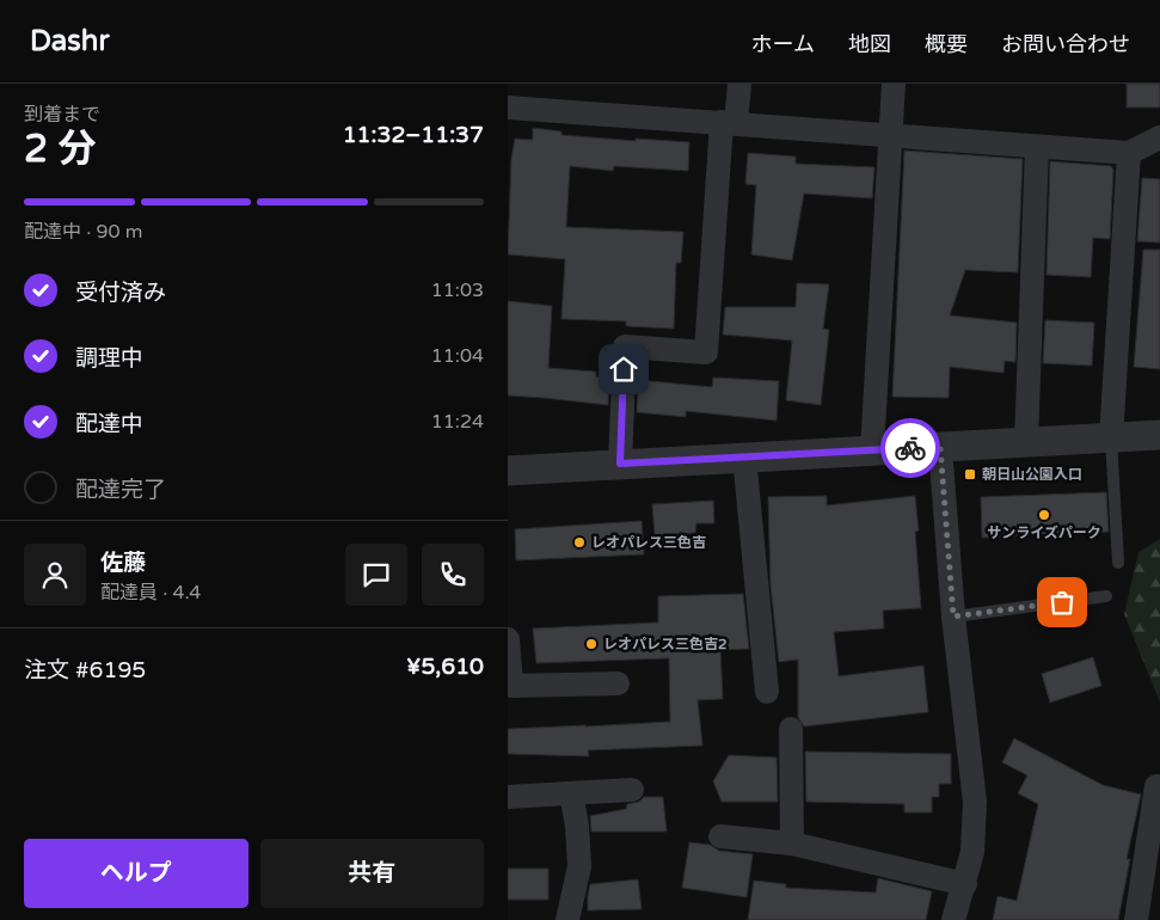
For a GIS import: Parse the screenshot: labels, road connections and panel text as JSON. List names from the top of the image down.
{
  "places": {
    "transit": ["朝日山公園入口"],
    "other": ["サンライズパーク", "レオパレス三色吉", "レオパレス三色吉2"]
  },
  "page": {
    "header": "Dashr",
    "nav": [
      "ホーム",
      "地図",
      "概要",
      "お問い合わせ"
    ],
    "heading": ["2 分", "到着まで", "11:32–11:37"],
    "panel": [
      "佐藤",
      "配達員 · 4.4",
      "注文 #6195",
      "¥5,610"
    ],
    "bar": "配達中 · 90 m",
    "list": [
      ["受付済み", "11:03"],
      ["調理中", "11:04"],
      ["配達中", "11:24"],
      "配達完了"
    ],
    "buttons": ["ヘルプ", "共有"]
  }
}
